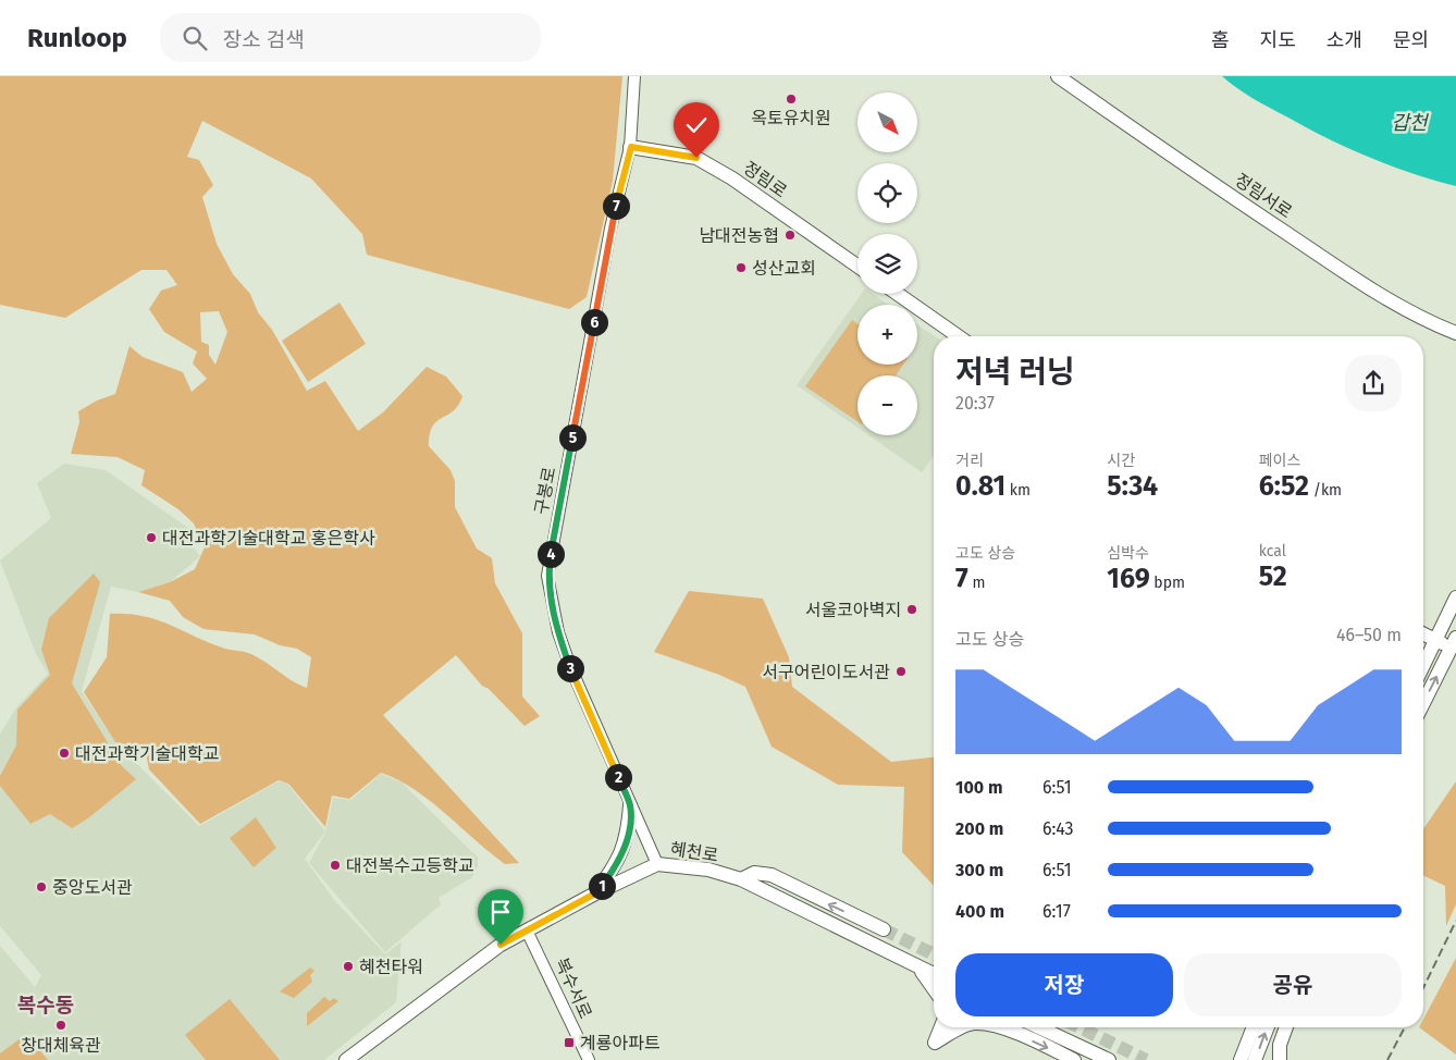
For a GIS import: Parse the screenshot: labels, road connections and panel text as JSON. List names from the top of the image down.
{
  "streets": {
    "main road": ["정림로", "정림서로", "혜천로"],
    "street": ["구봉로", "복수서로"]
  },
  "crossings": [
    ["정림로", "구봉로"],
    ["구봉로", "혜천로"],
    ["혜천로", "복수서로"]
  ],
  "districts": ["복수동"],
  "water": ["갑천"],
  "places": {
    "other": [
      "옥토유치원",
      "남대전농협",
      "성산교회",
      "대전과학기술대학교 홍은학사",
      "서울코아벽지",
      "서구어린이도서관",
      "대전과학기술대학교",
      "대전복수고등학교",
      "중앙도서관",
      "혜천타워",
      "창대체육관"
    ],
    "transit": ["계룡아파트"]
  },
  "north": "bottom right",
  "page": {
    "header": "Runloop",
    "search": "장소 검색",
    "nav": [
      "홈",
      "지도",
      "소개",
      "문의"
    ],
    "map_buttons": ["+", "−"],
    "pins": [
      "7",
      "6",
      "5",
      "4",
      "3",
      "2",
      "1"
    ],
    "heading": ["저녁 러닝", "20:37"],
    "stats": [
      ["거리", "0.81 km"],
      ["시간", "5:34"],
      ["페이스", "6:52 /km"],
      ["고도 상승", "7 m"],
      ["심박수", "169 bpm"],
      ["kcal", "52"]
    ],
    "chart": ["고도 상승", "46–50 m"],
    "list": [
      {
        "name": "100 m",
        "note": "6:51"
      },
      {
        "name": "200 m",
        "note": "6:43"
      },
      {
        "name": "300 m",
        "note": "6:51"
      },
      {
        "name": "400 m",
        "note": "6:17"
      }
    ],
    "buttons": ["저장", "공유"]
  }
}
